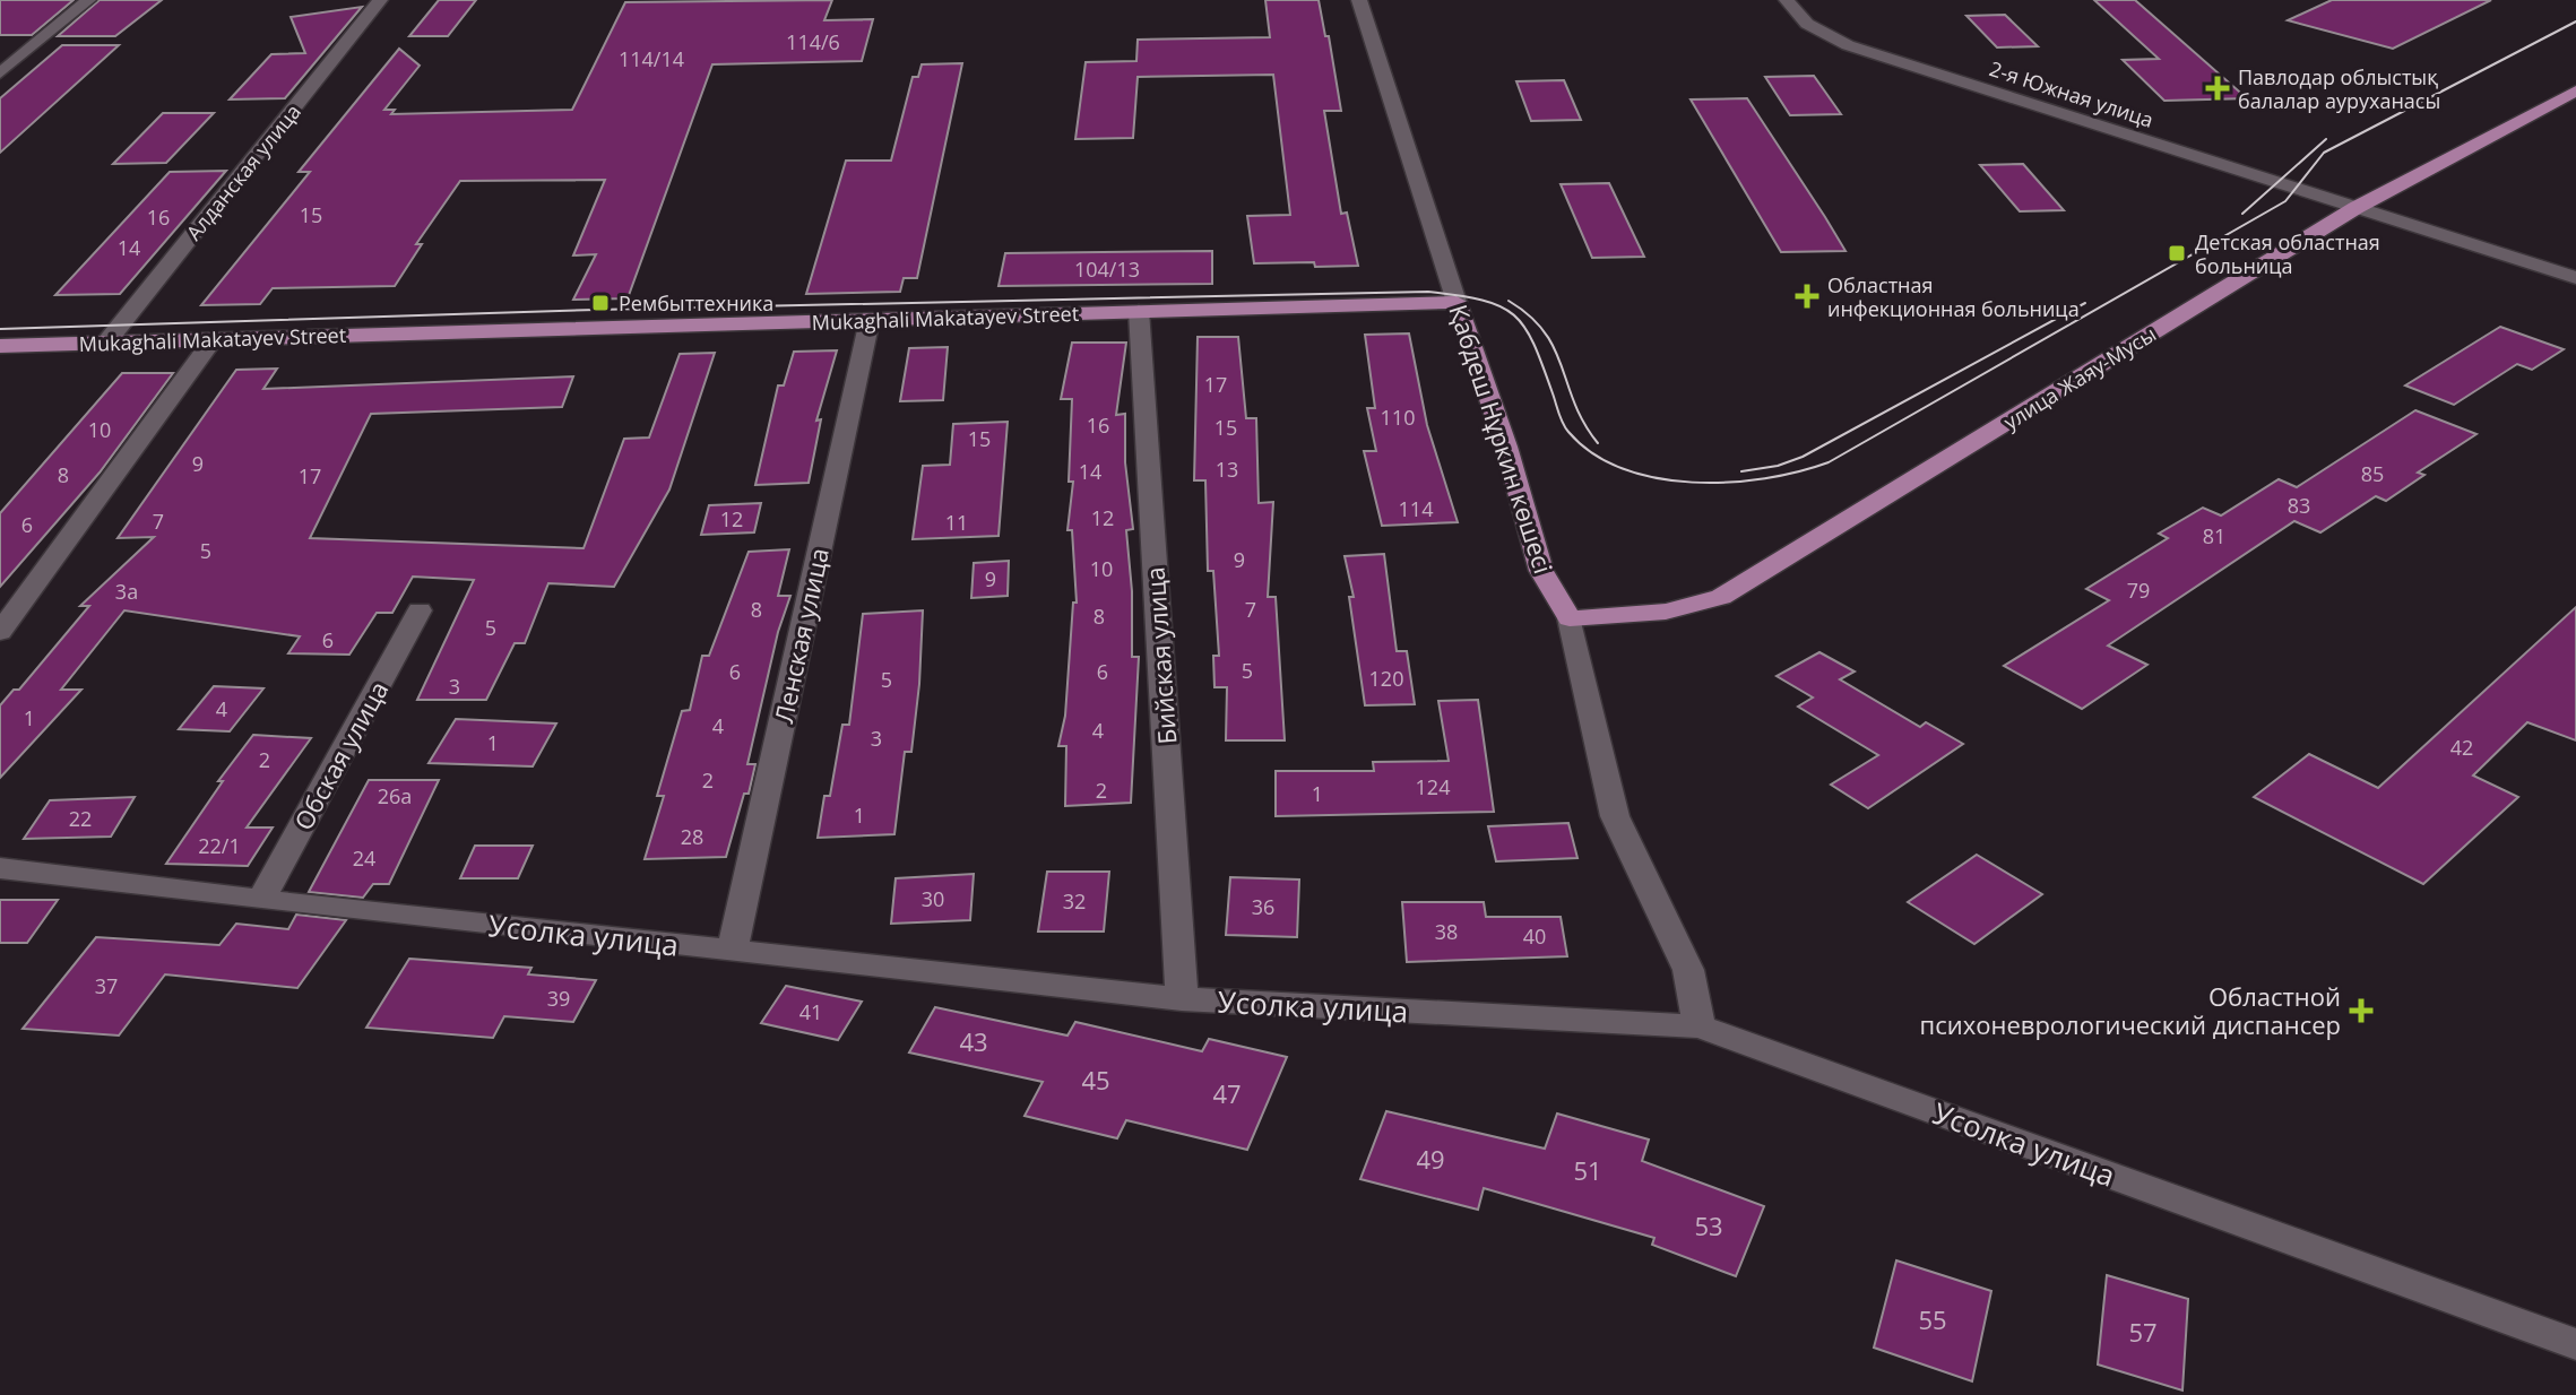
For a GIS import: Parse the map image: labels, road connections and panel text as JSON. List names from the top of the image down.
{
  "streets": {
    "main road": ["Mukaghali Makatayev Street", "улица Жаяу-Мусы", "Қабдеш Нұркин көшесі"],
    "street": [
      "2-я Южная улица",
      "Алданская улица",
      "Ленская улица",
      "Бийская улица",
      "Обская улица",
      "Усолка улица"
    ]
  },
  "crossings": [
    ["2-я Южная улица", "улица Жаяу-Мусы"],
    ["Алданская улица", "Mukaghali Makatayev Street"],
    ["Mukaghali Makatayev Street", "Қабдеш Нұркин көшесі"],
    ["Mukaghali Makatayev Street", "Ленская улица"],
    ["Mukaghali Makatayev Street", "Бийская улица"],
    ["улица Жаяу-Мусы", "Қабдеш Нұркин көшесі"],
    ["Қабдеш Нұркин көшесі", "Усолка улица"],
    ["Ленская улица", "Усолка улица"],
    ["Бийская улица", "Усолка улица"],
    ["Обская улица", "Усолка улица"]
  ],
  "places": {
    "health": ["Павлодар облыстық балалар ауруханасы", "Областная инфекционная больница", "Областной психоневрологический диспансер"],
    "transit": ["Детская областная больница", "Рембыттехника"]
  },
  "house_numbers": [
    "114/6",
    "114/14",
    "15",
    "16",
    "14",
    "104/13",
    "17",
    "110",
    "16",
    "15",
    "10",
    "15",
    "9",
    "13",
    "14",
    "85",
    "8",
    "17",
    "83",
    "114",
    "12",
    "12",
    "7",
    "11",
    "6",
    "81",
    "5",
    "9",
    "10",
    "9",
    "79",
    "3а",
    "8",
    "7",
    "8",
    "5",
    "6",
    "5",
    "6",
    "6",
    "120",
    "5",
    "3",
    "4",
    "1",
    "4",
    "4",
    "3",
    "1",
    "42",
    "2",
    "2",
    "124",
    "2",
    "1",
    "26а",
    "1",
    "22",
    "28",
    "22/1",
    "24",
    "30",
    "32",
    "36",
    "38",
    "40",
    "37",
    "39",
    "41",
    "43",
    "45",
    "47",
    "49",
    "51",
    "53",
    "55",
    "57"
  ]
}
